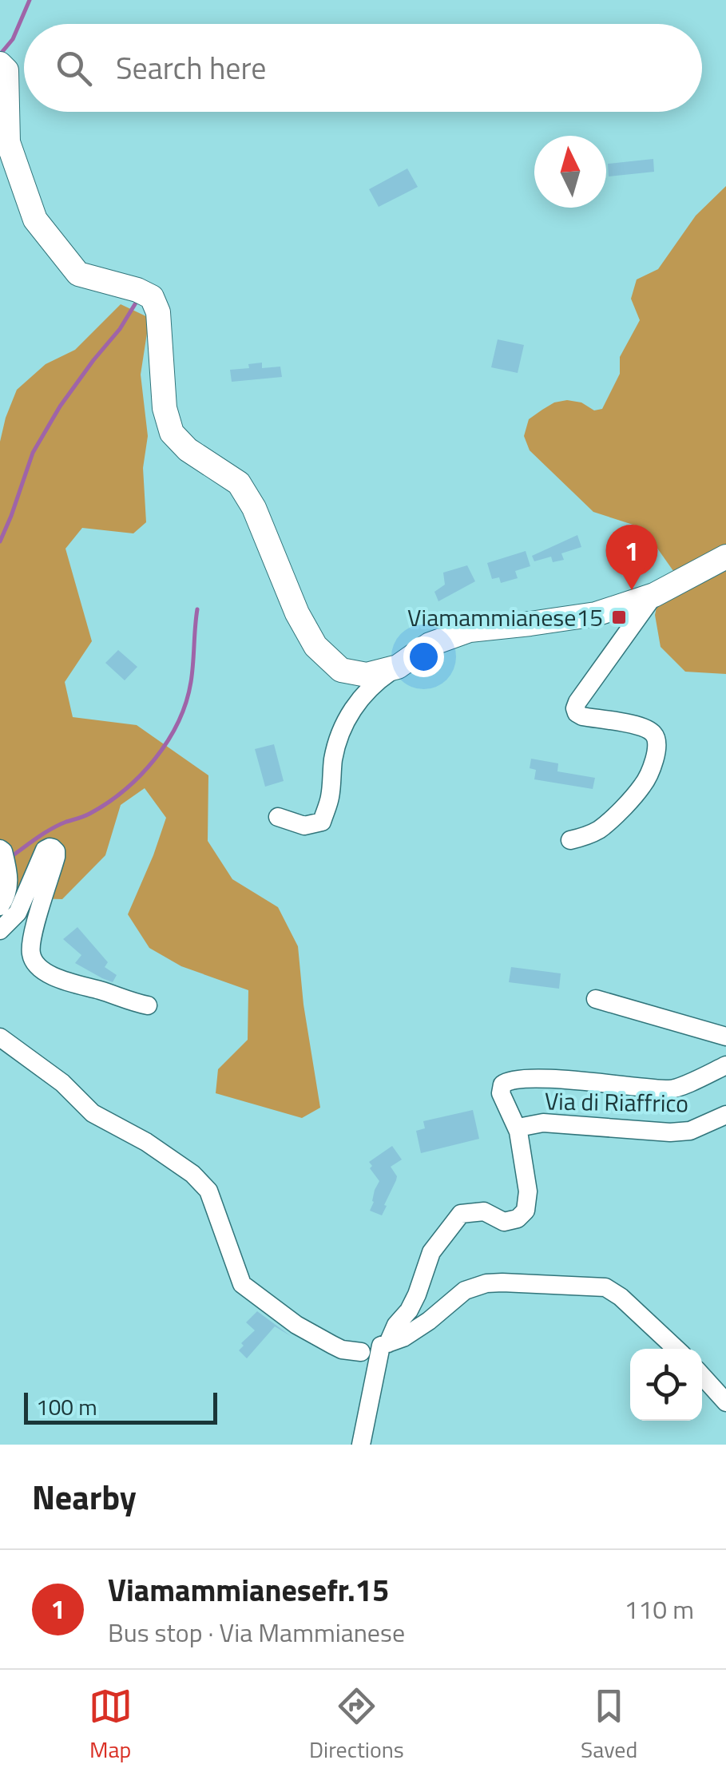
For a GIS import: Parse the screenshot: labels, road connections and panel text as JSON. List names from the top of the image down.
{
  "streets": {
    "street": ["Via di Riaffrico"]
  },
  "places": {
    "transit": ["Viamammianese15"]
  },
  "scale_bar": "100 m",
  "north": "top",
  "page": {
    "search": "Search here",
    "pins": "1",
    "scale": "100 m",
    "heading": "Nearby",
    "list": [
      {
        "mark": "1",
        "name": "Viamammianesefr.15",
        "note": "Bus stop · Via Mammianese",
        "value": "110 m"
      }
    ],
    "nav": ["Map", "Directions", "Saved"]
  }
}
